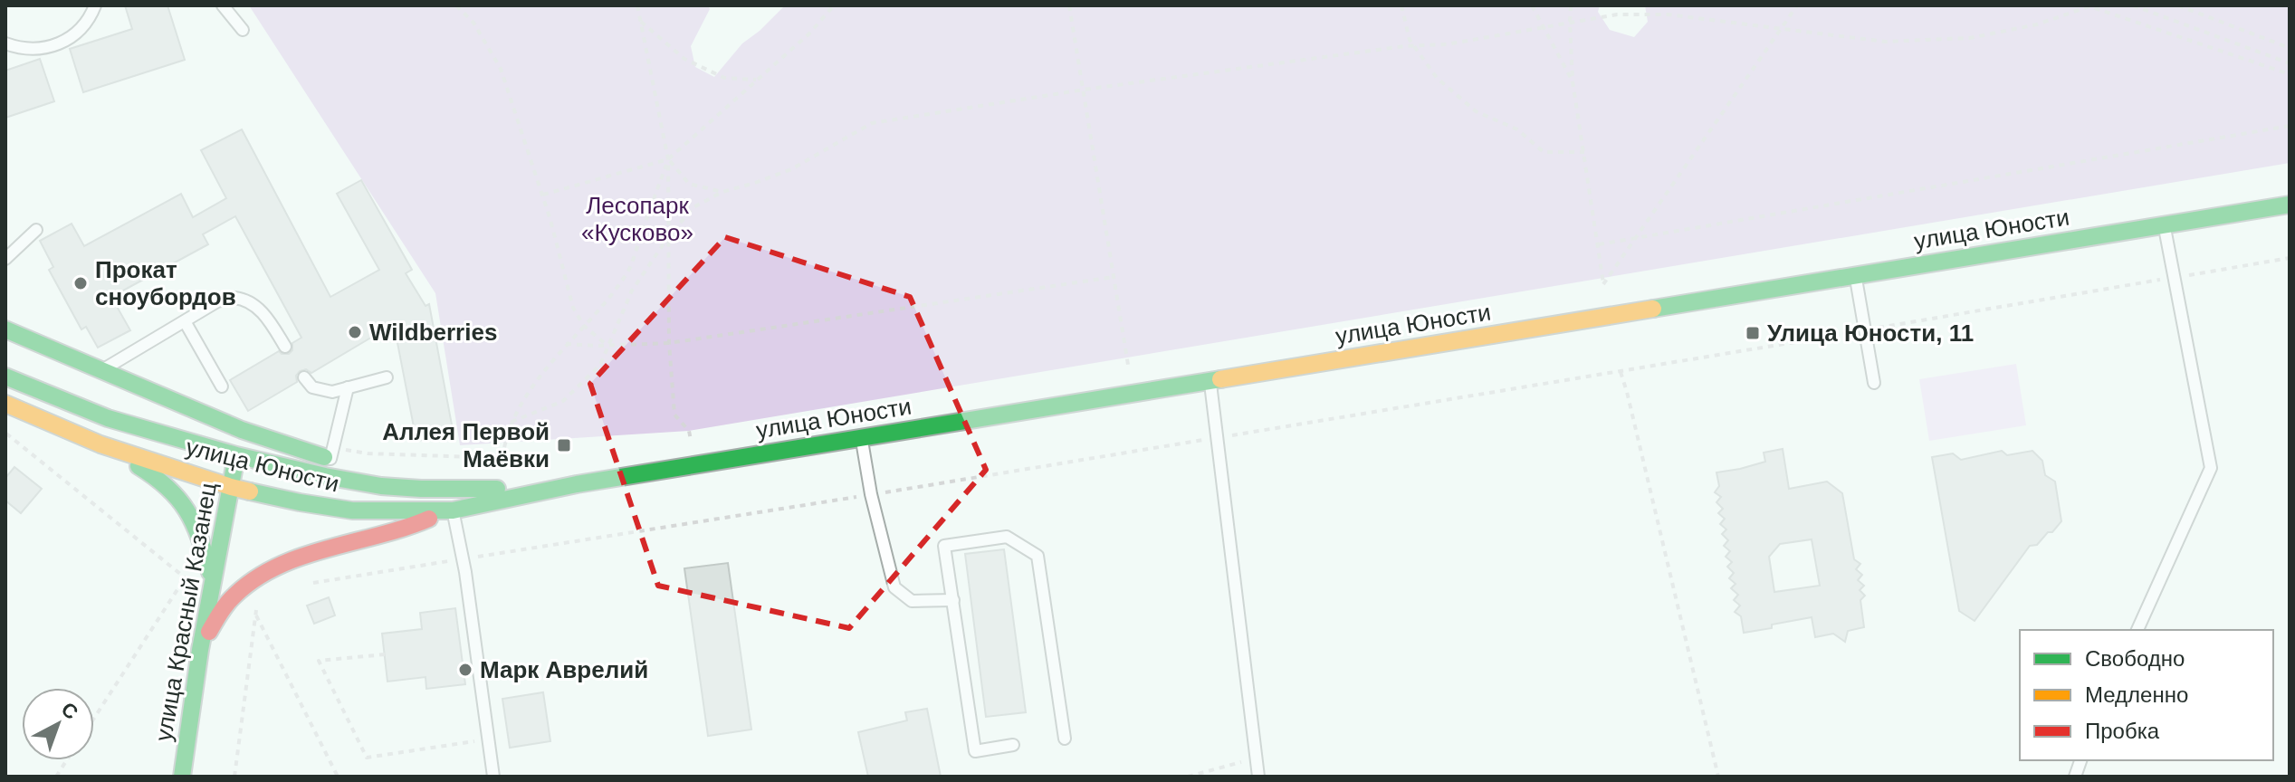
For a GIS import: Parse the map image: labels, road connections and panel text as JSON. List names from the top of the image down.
{
  "streets": {
    "main road": ["улица Юности", "улица Красный Казанец"]
  },
  "crossings": [
    ["улица Юности", "улица Красный Казанец"]
  ],
  "parks": ["Лесопарк «Кусково»"],
  "places": {
    "other": ["Прокат сноубордов", "Wildberries", "Марк Аврелий"],
    "transit": ["Улица Юности, 11", "Аллея Первой Маёвки"]
  },
  "legend": ["Свободно", "Медленно", "Пробка"],
  "north": "top right"
}
